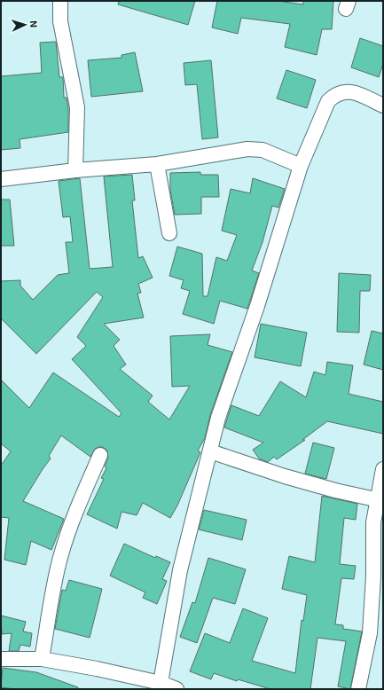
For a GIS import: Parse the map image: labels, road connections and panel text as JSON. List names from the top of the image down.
{
  "north": "right"
}
